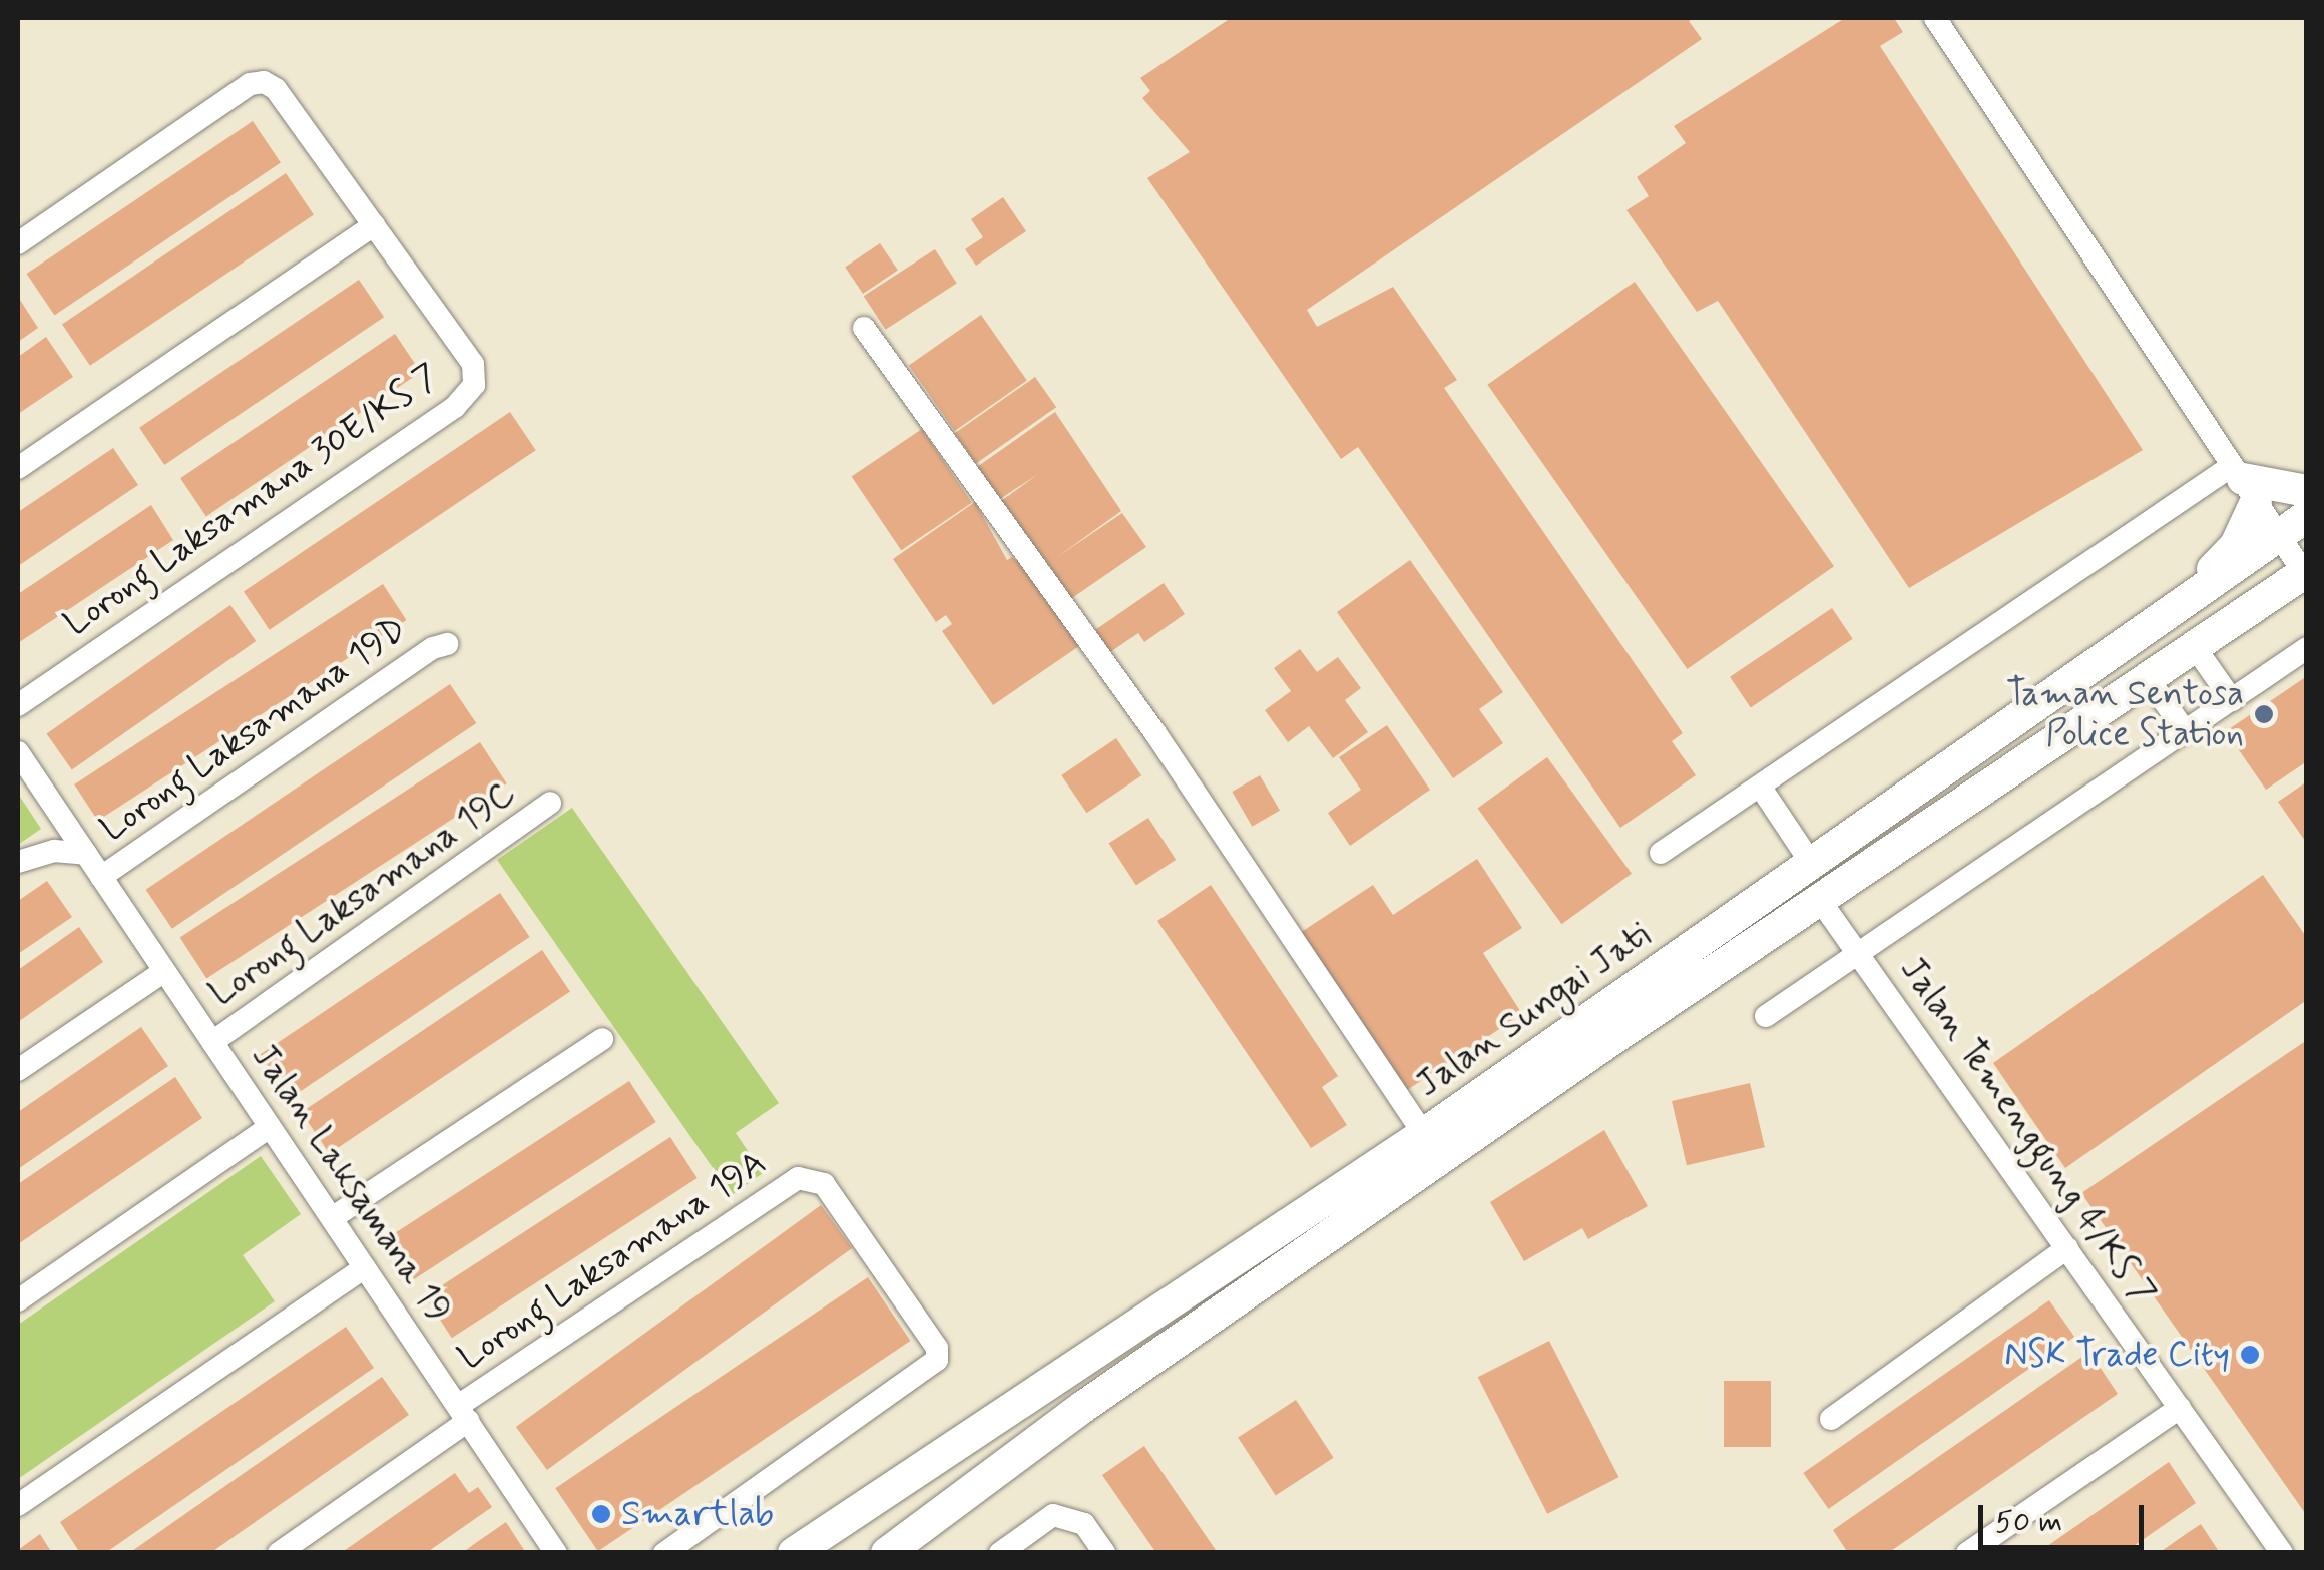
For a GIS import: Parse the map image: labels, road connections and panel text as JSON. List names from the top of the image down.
{
  "streets": {
    "main road": ["Jalan Sungai Jati"],
    "street": [
      "Lorong Laksamana 30E/KS 7",
      "Lorong Laksamana 19D",
      "Lorong Laksamana 19C",
      "Jalan Temenggung 4/KS 7",
      "Jalan Laksamana 19",
      "Lorong Laksamana 19A"
    ]
  },
  "crossings": [
    ["Lorong Laksamana 19D", "Jalan Laksamana 19"],
    ["Lorong Laksamana 19C", "Jalan Laksamana 19"],
    ["Jalan Sungai Jati", "Jalan Temenggung 4/KS 7"],
    ["Jalan Laksamana 19", "Lorong Laksamana 19A"]
  ],
  "places": ["Taman Sentosa Police Station", "NSK Trade City", "Smartlab"],
  "scale_bar": "50 m"
}
